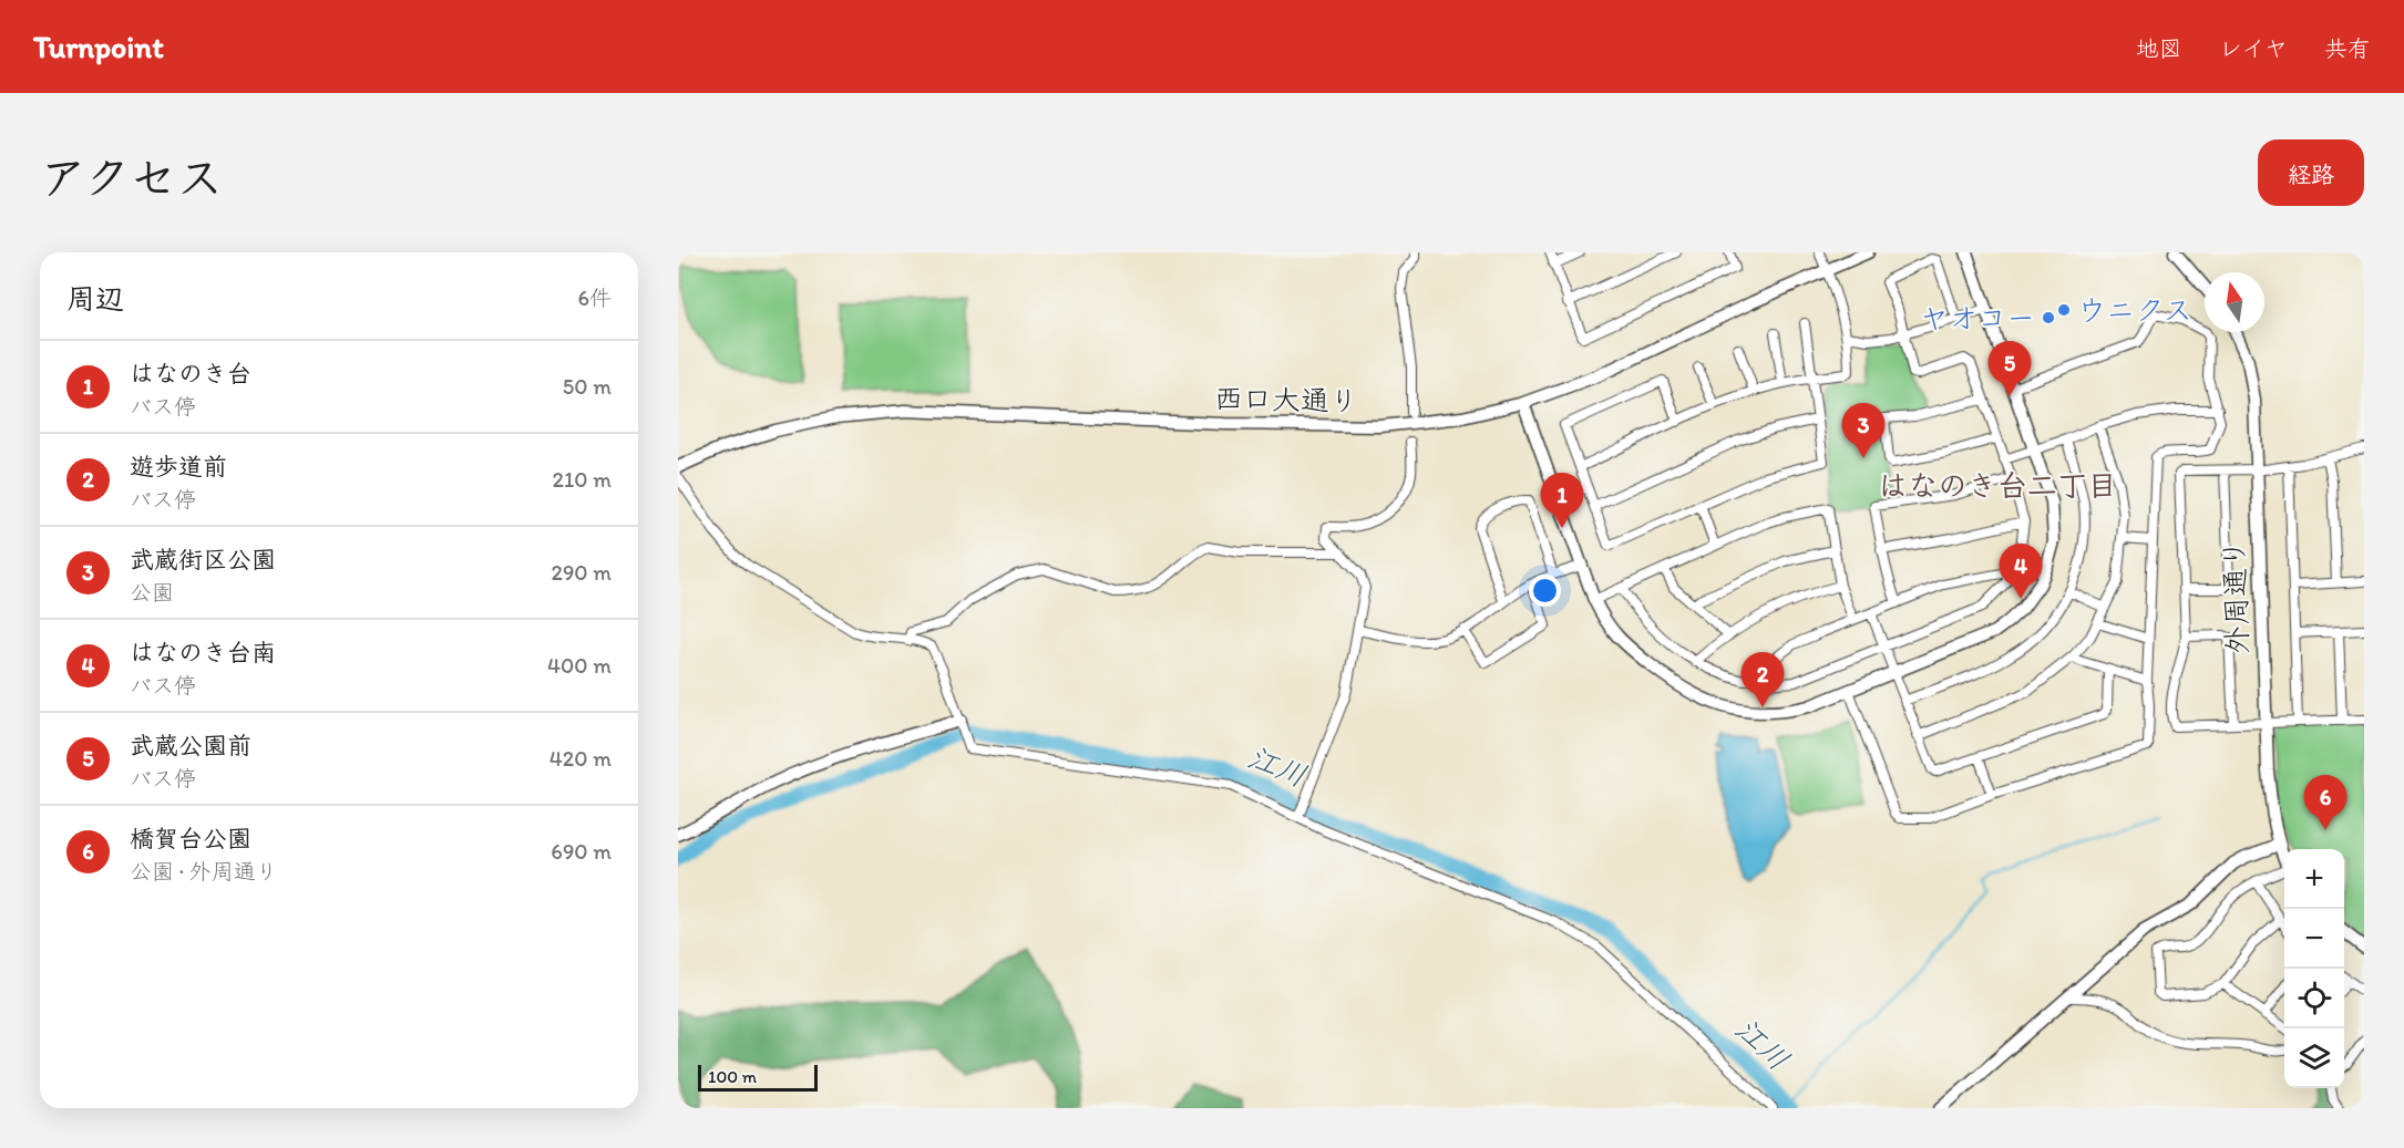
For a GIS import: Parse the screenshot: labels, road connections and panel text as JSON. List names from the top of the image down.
{
  "streets": {
    "street": ["西口大通り", "外周通り"]
  },
  "districts": ["はなのき台二丁目"],
  "water": ["江川"],
  "places": ["ウニクス", "ヤオコー"],
  "scale_bar": "100 m",
  "north": "top",
  "page": {
    "header": "Turnpoint",
    "nav": ["地図", "レイヤ", "共有"],
    "title": "アクセス",
    "buttons": "経路",
    "heading": ["周辺", "6件"],
    "list": [
      {
        "mark": "1",
        "name": "はなのき台",
        "note": "バス停",
        "value": "50 m"
      },
      {
        "mark": "2",
        "name": "遊歩道前",
        "note": "バス停",
        "value": "210 m"
      },
      {
        "mark": "3",
        "name": "武蔵街区公園",
        "note": "公園",
        "value": "290 m"
      },
      {
        "mark": "4",
        "name": "はなのき台南",
        "note": "バス停",
        "value": "400 m"
      },
      {
        "mark": "5",
        "name": "武蔵公園前",
        "note": "バス停",
        "value": "420 m"
      },
      {
        "mark": "6",
        "name": "橋賀台公園",
        "note": "公園 · 外周通り",
        "value": "690 m"
      }
    ],
    "pins": [
      "5",
      "3",
      "1",
      "4",
      "2",
      "6"
    ],
    "map_buttons": ["+", "−"],
    "scale": "100 m"
  }
}
